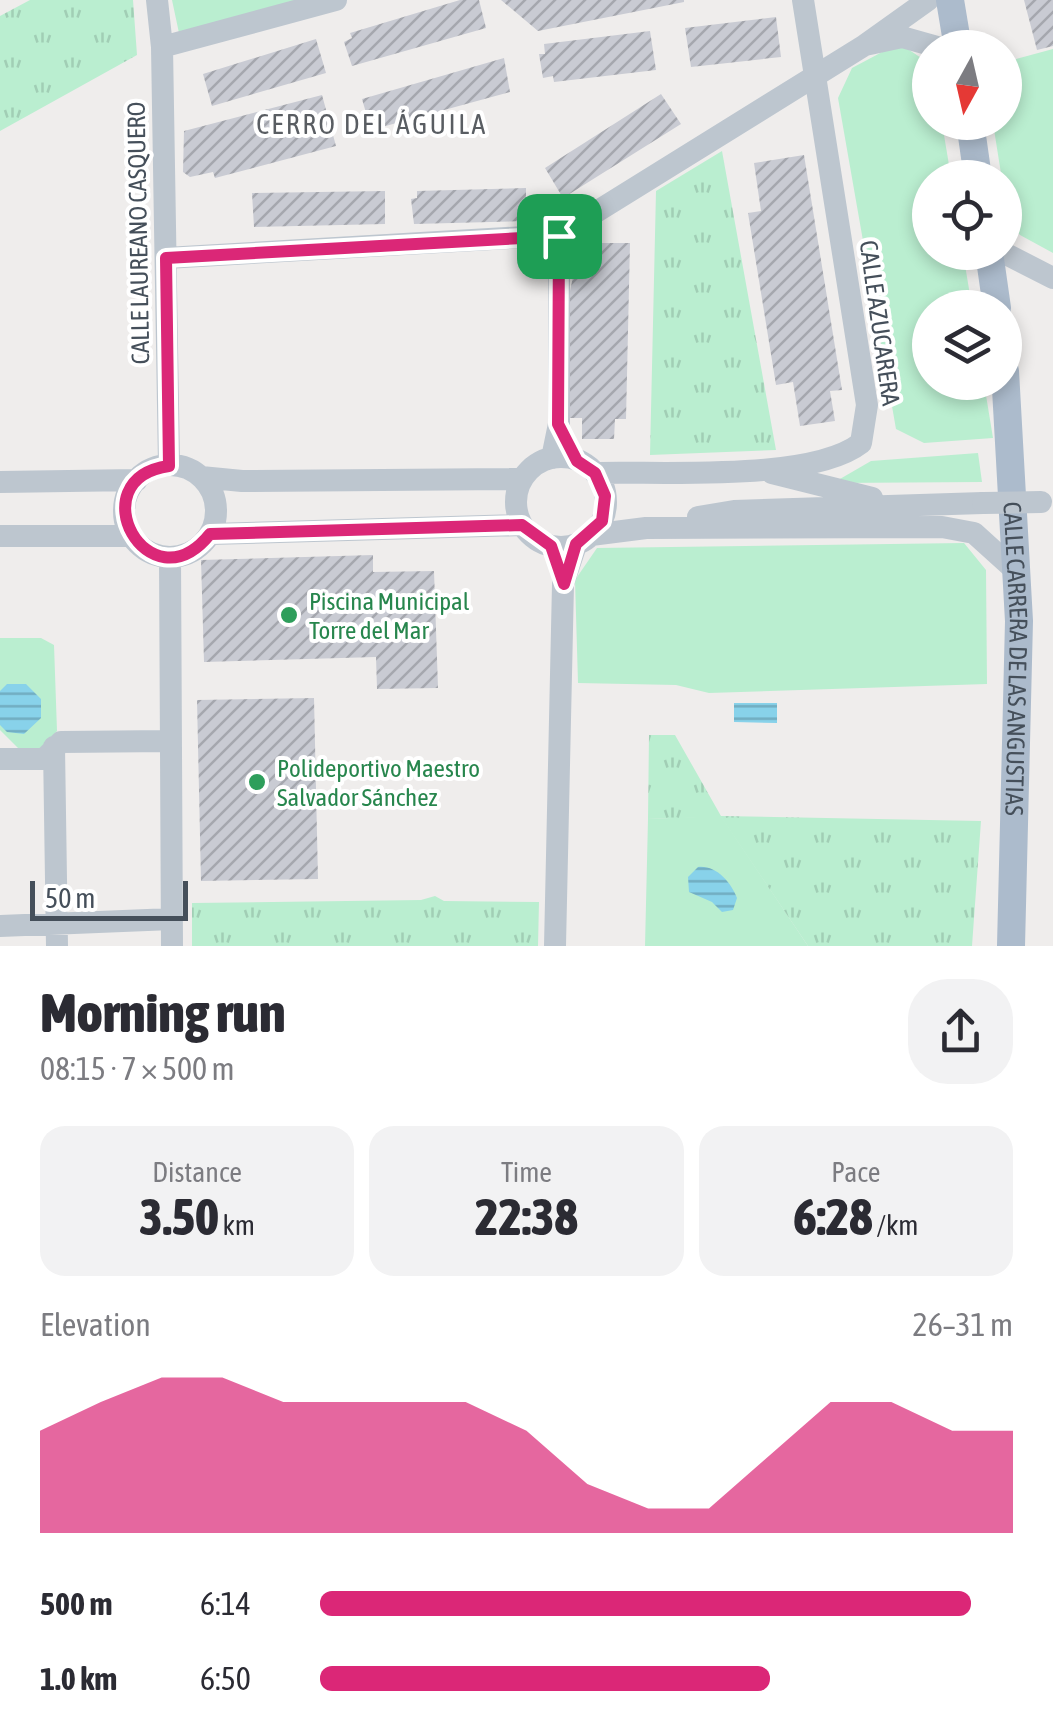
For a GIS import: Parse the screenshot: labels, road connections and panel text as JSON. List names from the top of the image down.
{
  "streets": {
    "main road": ["CALLE CARRERA DE LAS ANGUSTIAS"],
    "street": ["CALLE LAUREANO CASQUERO", "CALLE AZUCARERA"]
  },
  "districts": ["CERRO DEL ÁGUILA"],
  "places": ["Piscina Municipal Torre del Mar", "Polideportivo Maestro Salvador Sánchez"],
  "scale_bar": "50 m",
  "north": "bottom",
  "page": {
    "scale": "50 m",
    "heading": ["Morning run", "08:15 · 7 × 500 m"],
    "stats": [
      ["Distance", "3.50 km"],
      ["Time", "22:38"],
      ["Pace", "6:28 /km"]
    ],
    "chart": ["Elevation", "26–31 m"],
    "list": [
      {
        "name": "500 m",
        "note": "6:14"
      },
      {
        "name": "1.0 km",
        "note": "6:50"
      }
    ]
  }
}
